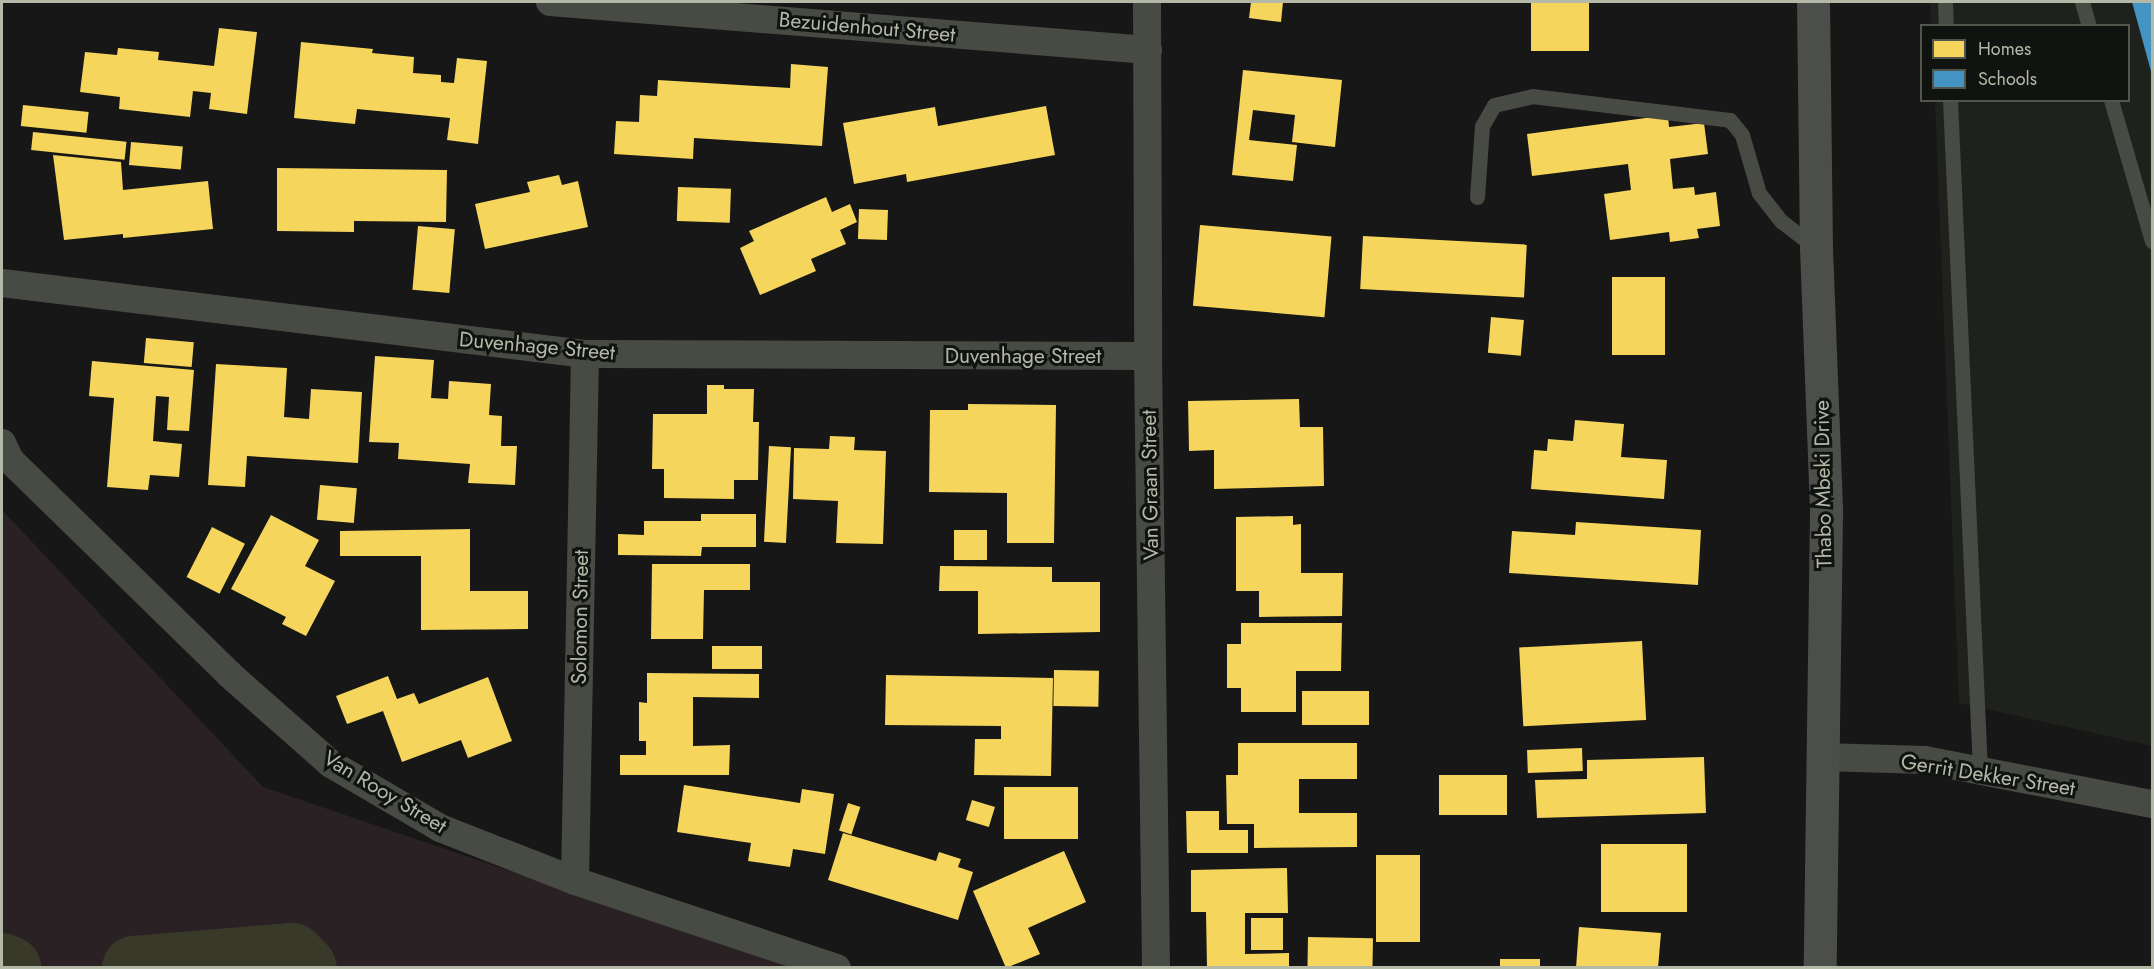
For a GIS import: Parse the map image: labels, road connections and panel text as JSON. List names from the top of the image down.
{
  "streets": {
    "main road": ["Thabo Mbeki Drive"],
    "street": [
      "Bezuidenhout Street",
      "Duvenhage Street",
      "Van Graan Street",
      "Solomon Street",
      "Gerrit Dekker Street",
      "Van Rooy Street"
    ]
  },
  "crossings": [
    ["Bezuidenhout Street", "Van Graan Street"],
    ["Duvenhage Street", "Van Graan Street"],
    ["Duvenhage Street", "Solomon Street"],
    ["Thabo Mbeki Drive", "Gerrit Dekker Street"],
    ["Solomon Street", "Van Rooy Street"]
  ],
  "legend": ["Homes", "Schools"]
}
